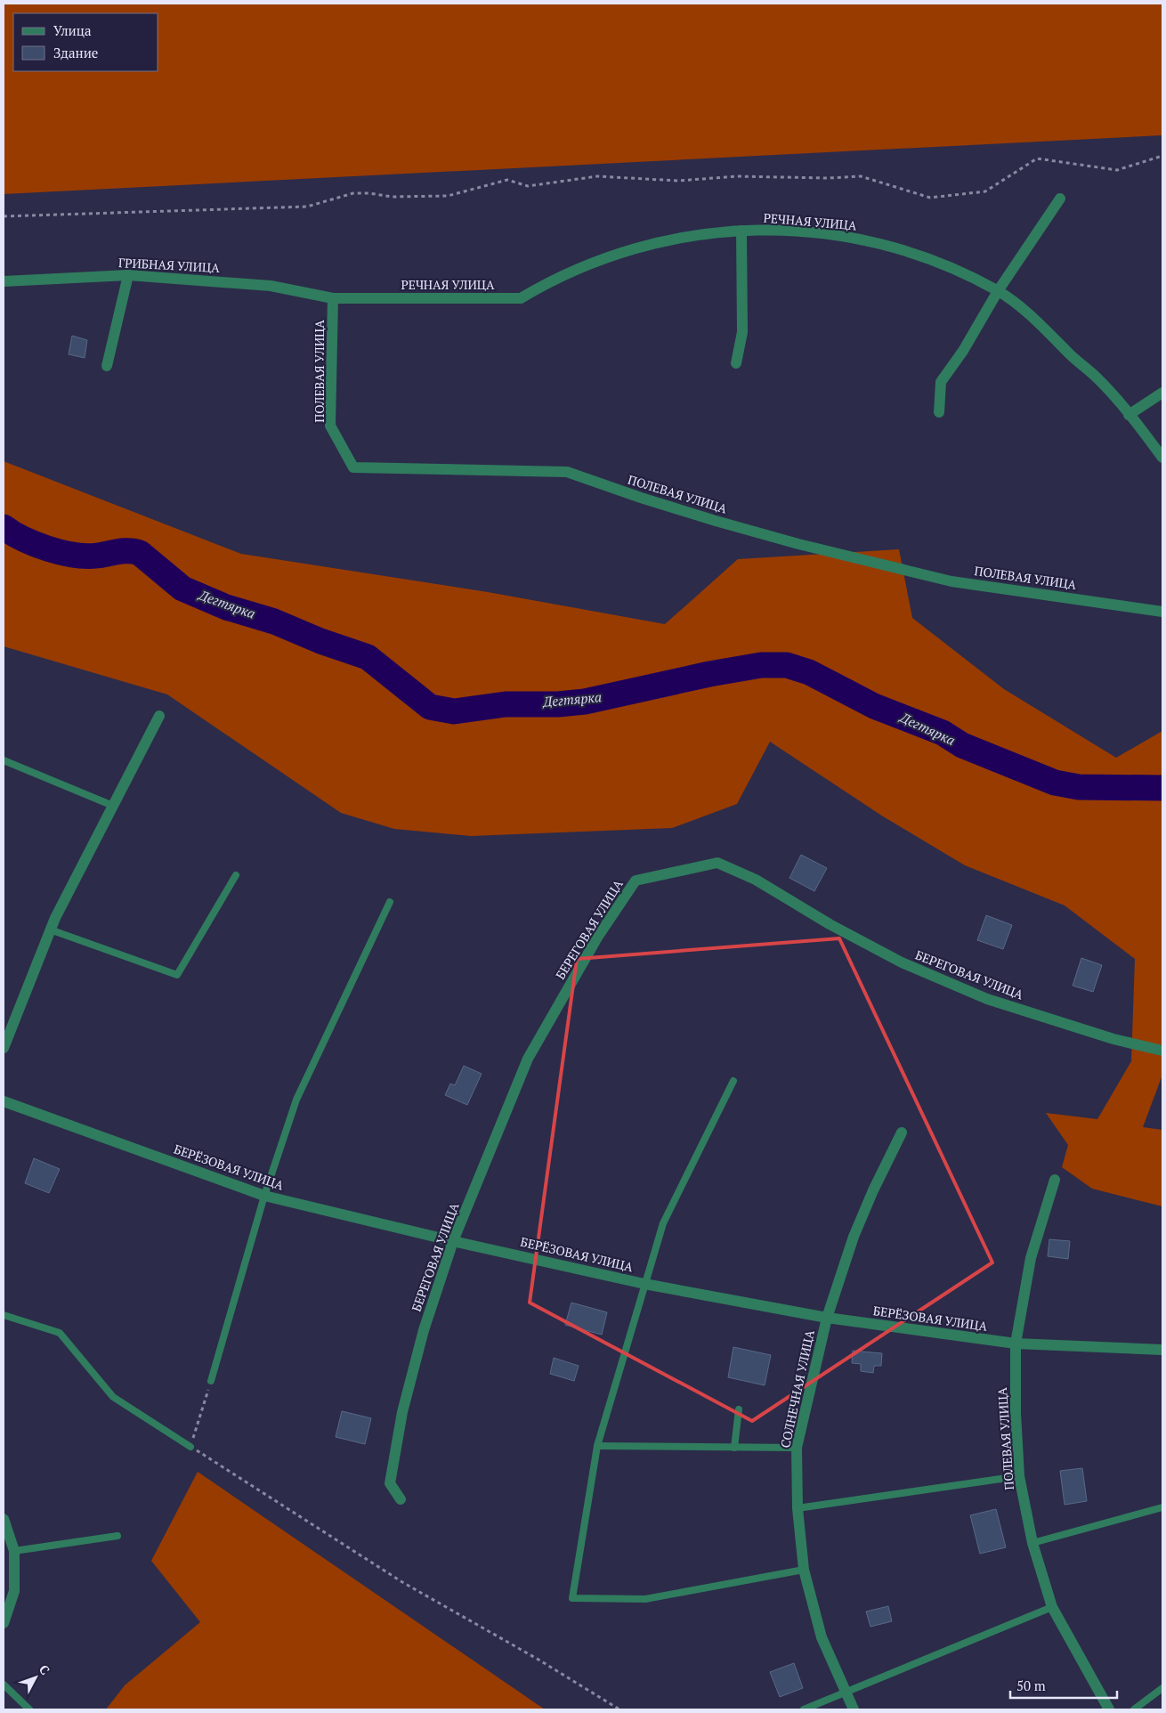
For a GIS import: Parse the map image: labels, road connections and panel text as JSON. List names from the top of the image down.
{
  "streets": {
    "street": [
      "РЕЧНАЯ УЛИЦА",
      "ГРИБНАЯ УЛИЦА",
      "ПОЛЕВАЯ УЛИЦА",
      "БЕРЕГОВАЯ УЛИЦА",
      "БЕРЁЗОВАЯ УЛИЦА",
      "СОЛНЕЧНАЯ УЛИЦА"
    ]
  },
  "crossings": [
    ["РЕЧНАЯ УЛИЦА", "ГРИБНАЯ УЛИЦА"],
    ["РЕЧНАЯ УЛИЦА", "ПОЛЕВАЯ УЛИЦА"],
    ["ГРИБНАЯ УЛИЦА", "ПОЛЕВАЯ УЛИЦА"],
    ["ПОЛЕВАЯ УЛИЦА", "БЕРЁЗОВАЯ УЛИЦА"],
    ["БЕРЕГОВАЯ УЛИЦА", "БЕРЁЗОВАЯ УЛИЦА"],
    ["БЕРЁЗОВАЯ УЛИЦА", "СОЛНЕЧНАЯ УЛИЦА"]
  ],
  "water": ["Дегтярка"],
  "legend": ["Улица", "Здание"],
  "scale_bar": "50 m",
  "north": "top right"
}
